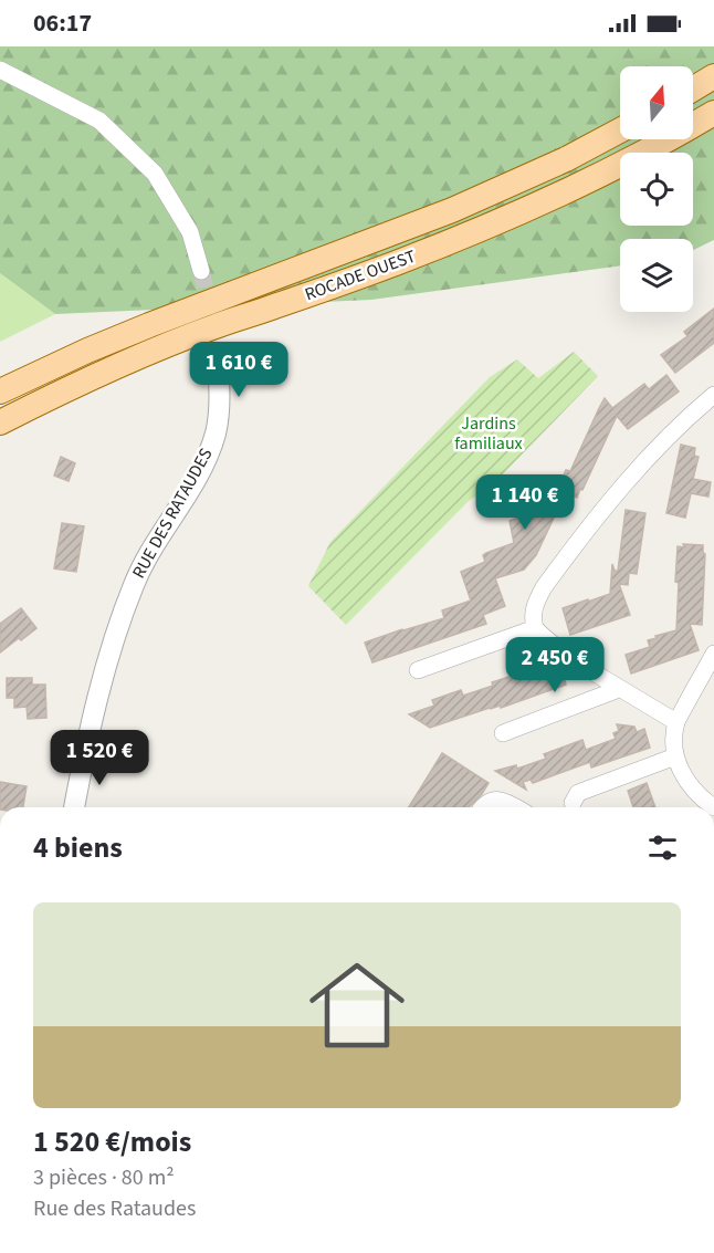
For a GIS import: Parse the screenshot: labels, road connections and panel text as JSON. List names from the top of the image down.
{
  "streets": {
    "main road": ["ROCADE OUEST"],
    "street": ["RUE DES RATAUDES"]
  },
  "parks": ["Jardins familiaux"],
  "north": "top",
  "page": {
    "status": "06:17",
    "price": [
      "1 610 €",
      "1 140 €",
      "2 450 €",
      "1 520 €"
    ],
    "heading": "4 biens",
    "list": [
      {
        "name": "1 520 €/mois",
        "note": "3 pièces · 80 m² · Rue des Rataudes"
      }
    ]
  }
}
